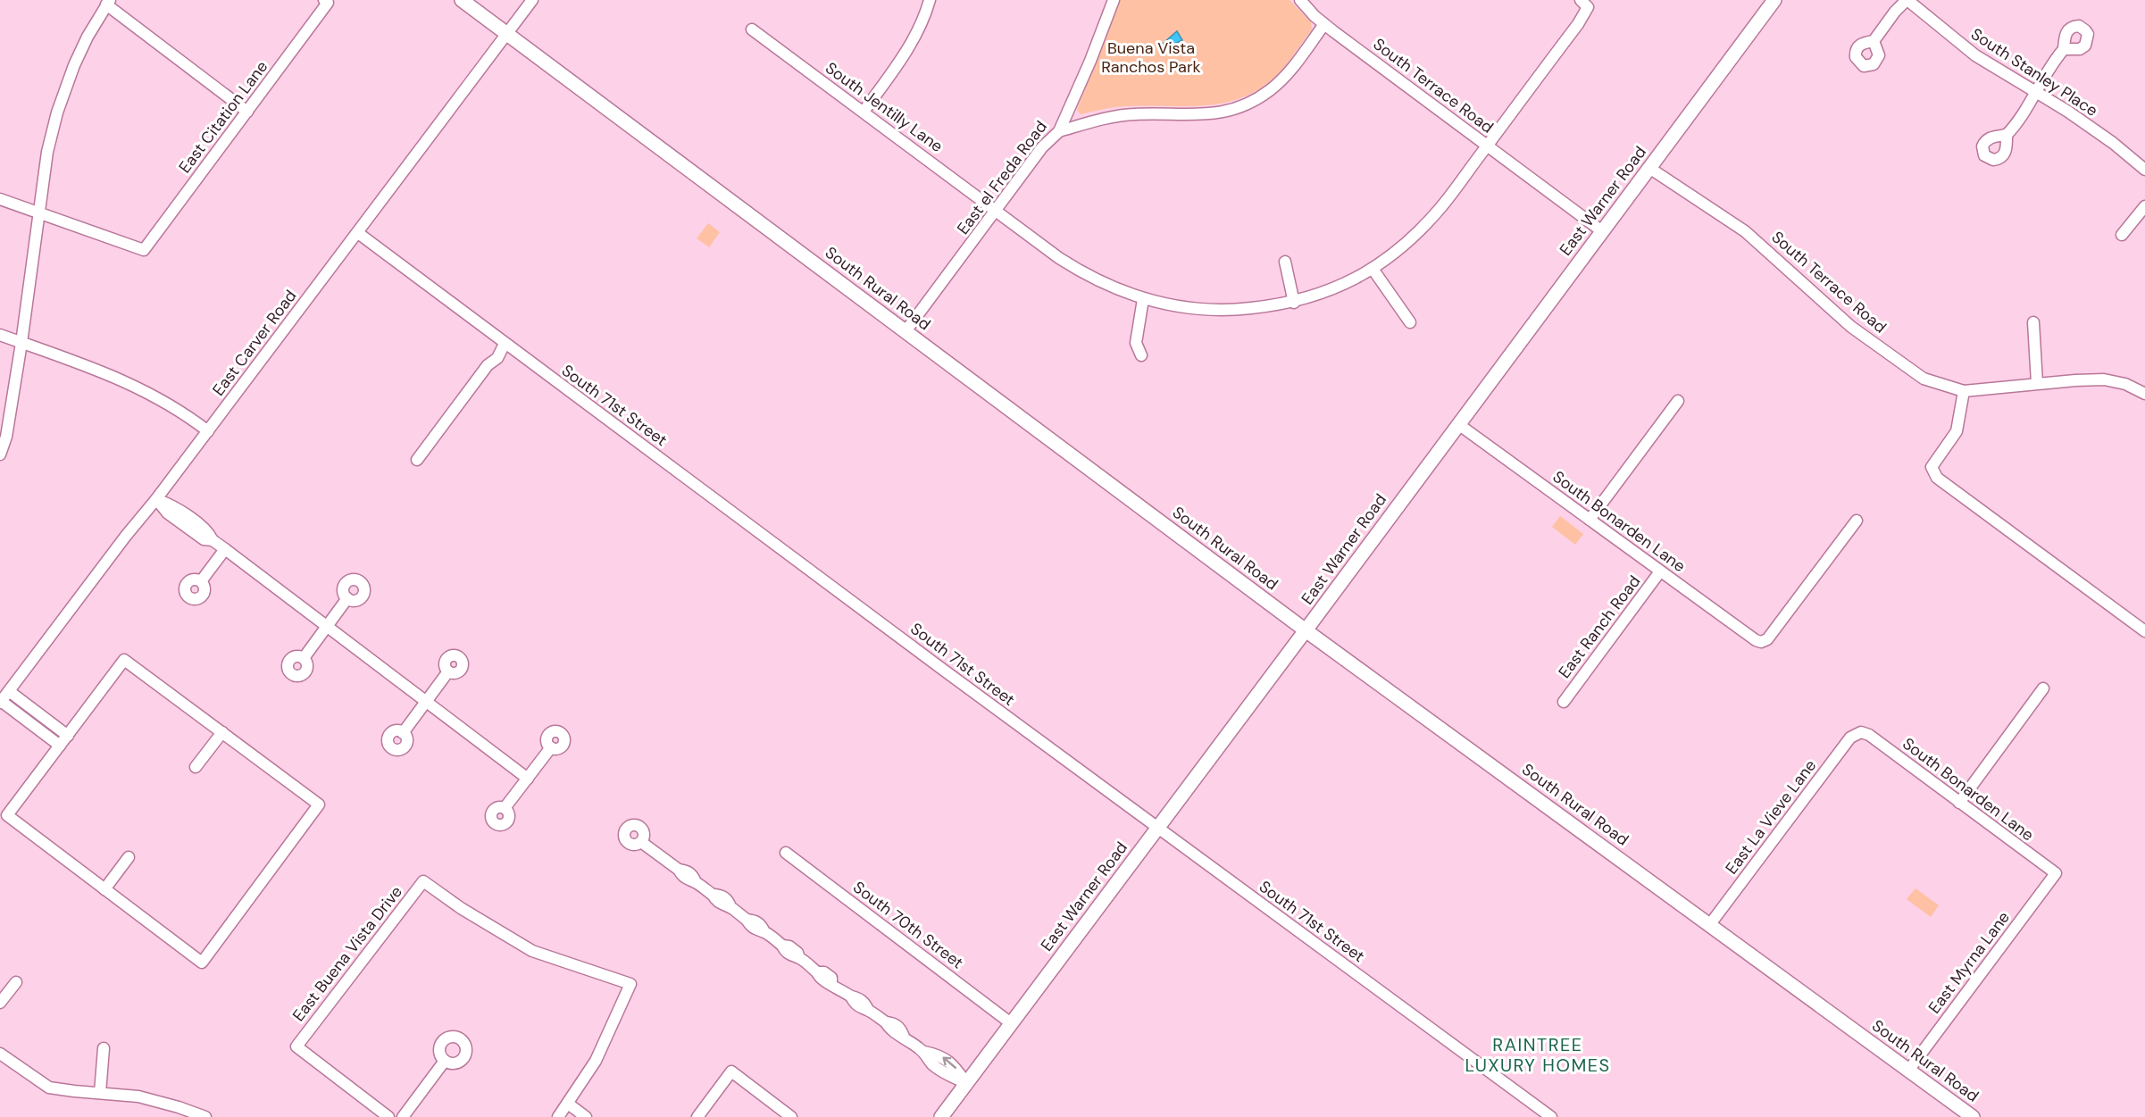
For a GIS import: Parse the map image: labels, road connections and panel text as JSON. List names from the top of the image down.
{
  "streets": {
    "main road": ["East Warner Road", "South Rural Road"],
    "street": [
      "South Stanley Place",
      "South Terrace Road",
      "South Jentilly Lane",
      "East Citation Lane",
      "East el Freda Road",
      "East Carver Road",
      "South 71st Street",
      "South Bonarden Lane",
      "East Ranch Road",
      "East La Vieve Lane",
      "South 70th Street",
      "East Buena Vista Drive",
      "East Myrna Lane"
    ]
  },
  "crossings": [
    ["South Terrace Road", "South Jentilly Lane"],
    ["South Terrace Road", "East Warner Road"],
    ["South Jentilly Lane", "East el Freda Road"],
    ["East el Freda Road", "South Rural Road"],
    ["East Warner Road", "South Rural Road"],
    ["East Warner Road", "South 71st Street"],
    ["East Warner Road", "South Bonarden Lane"],
    ["East Warner Road", "South 70th Street"],
    ["South Rural Road", "East Carver Road"],
    ["South Rural Road", "East La Vieve Lane"],
    ["South Rural Road", "East Myrna Lane"],
    ["East Carver Road", "South 71st Street"],
    ["South Bonarden Lane", "East Ranch Road"],
    ["South Bonarden Lane", "East La Vieve Lane"],
    ["South Bonarden Lane", "East Myrna Lane"]
  ],
  "districts": ["RAINTREE LUXURY HOMES"],
  "parks": ["Buena Vista Ranchos Park"]
}
